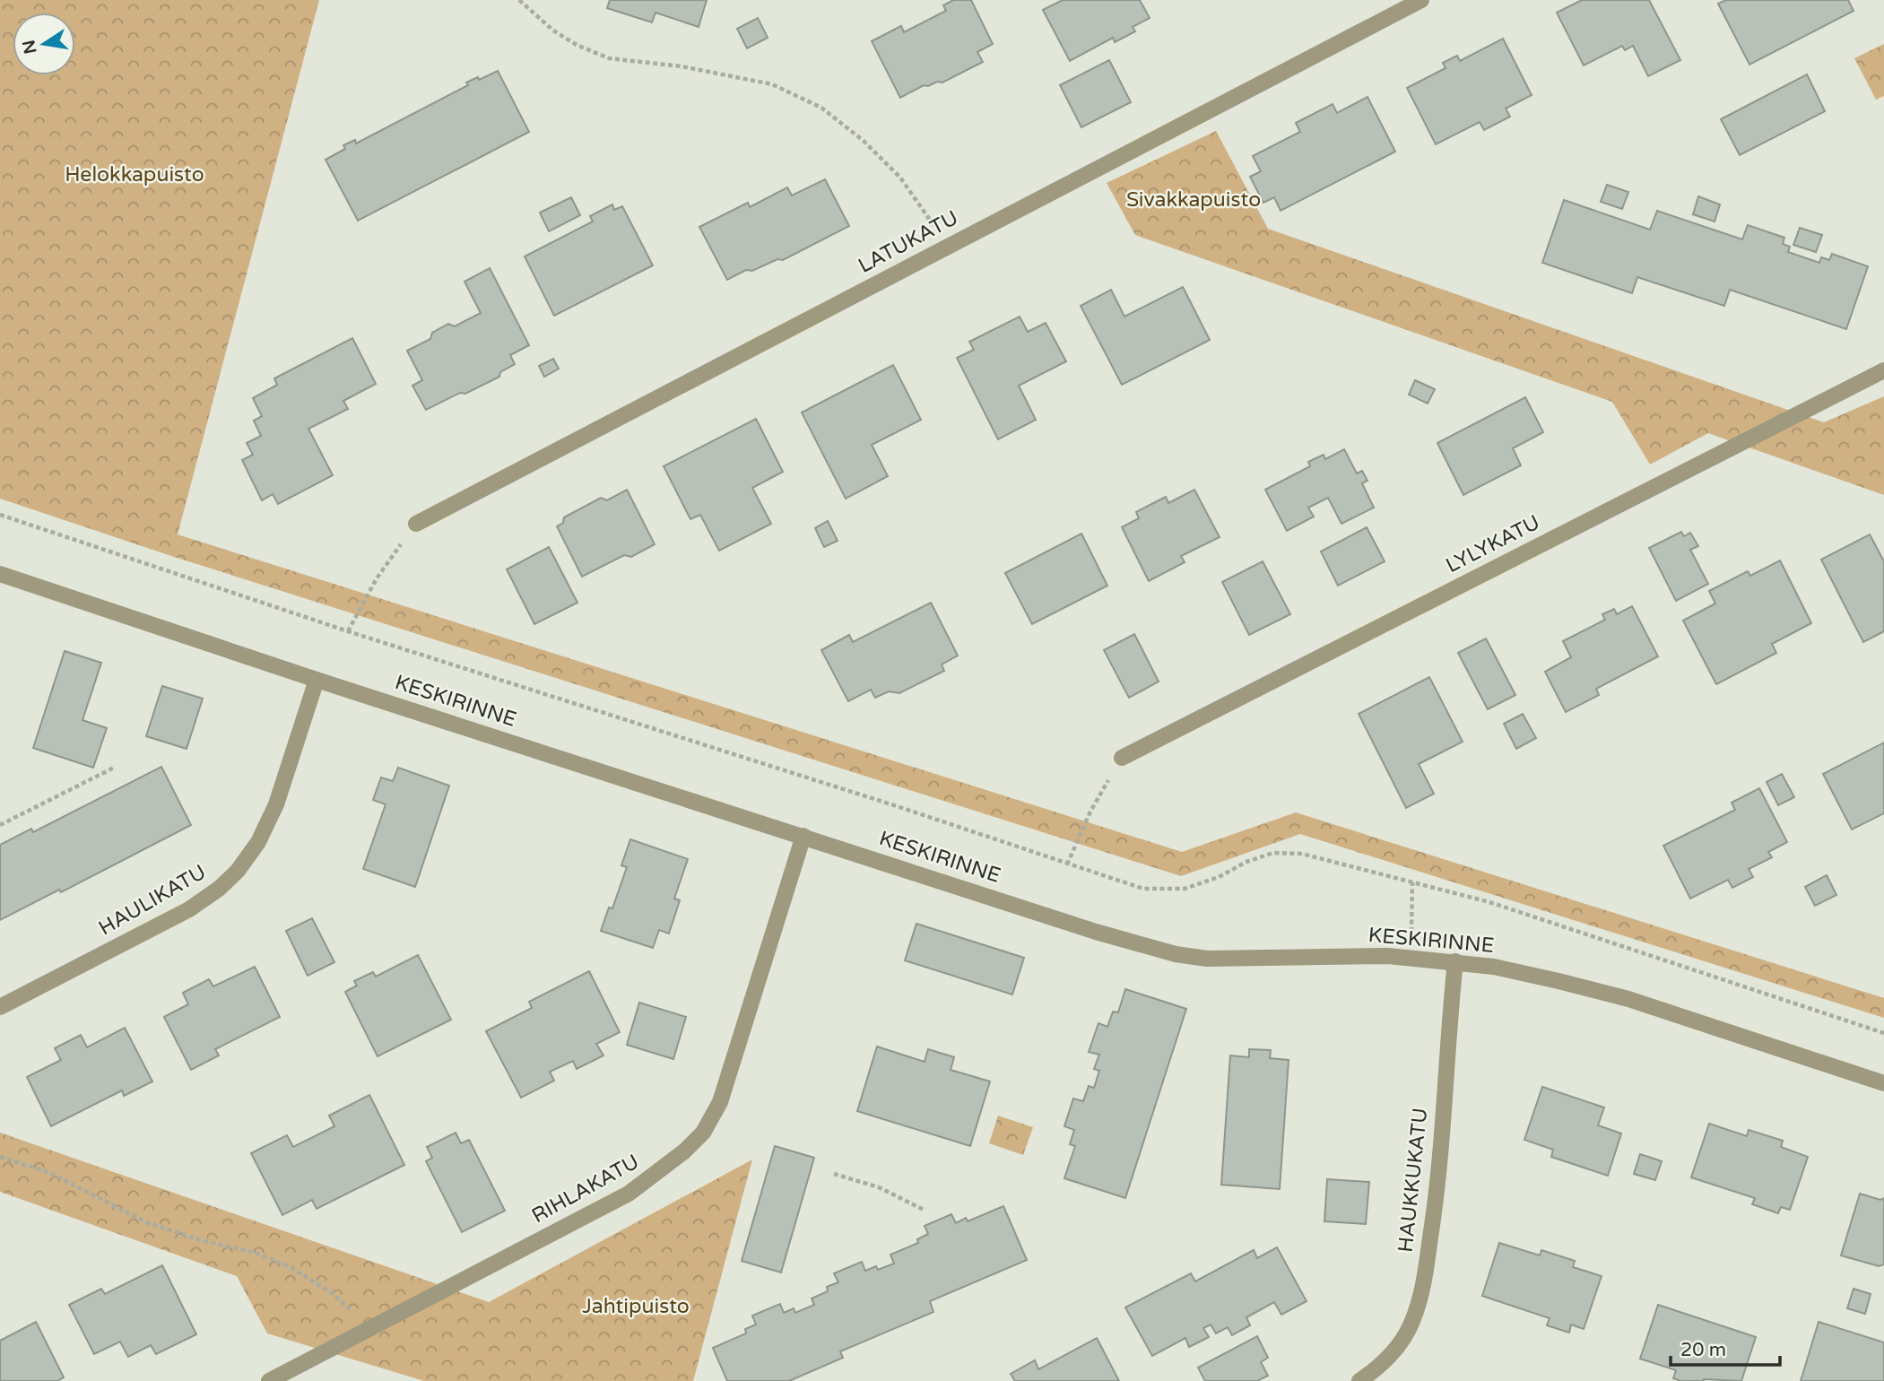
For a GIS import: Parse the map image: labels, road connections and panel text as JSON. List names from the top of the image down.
{
  "streets": {
    "street": [
      "LATUKATU",
      "LYLYKATU",
      "KESKIRINNE",
      "HAULIKATU",
      "HAUKKUKATU",
      "RIHLAKATU"
    ]
  },
  "crossings": [
    ["KESKIRINNE", "HAULIKATU"],
    ["KESKIRINNE", "HAUKKUKATU"],
    ["KESKIRINNE", "RIHLAKATU"]
  ],
  "parks": ["Helokkapuisto", "Sivakkapuisto", "Jahtipuisto"],
  "scale_bar": "20 m",
  "north": "left"
}
